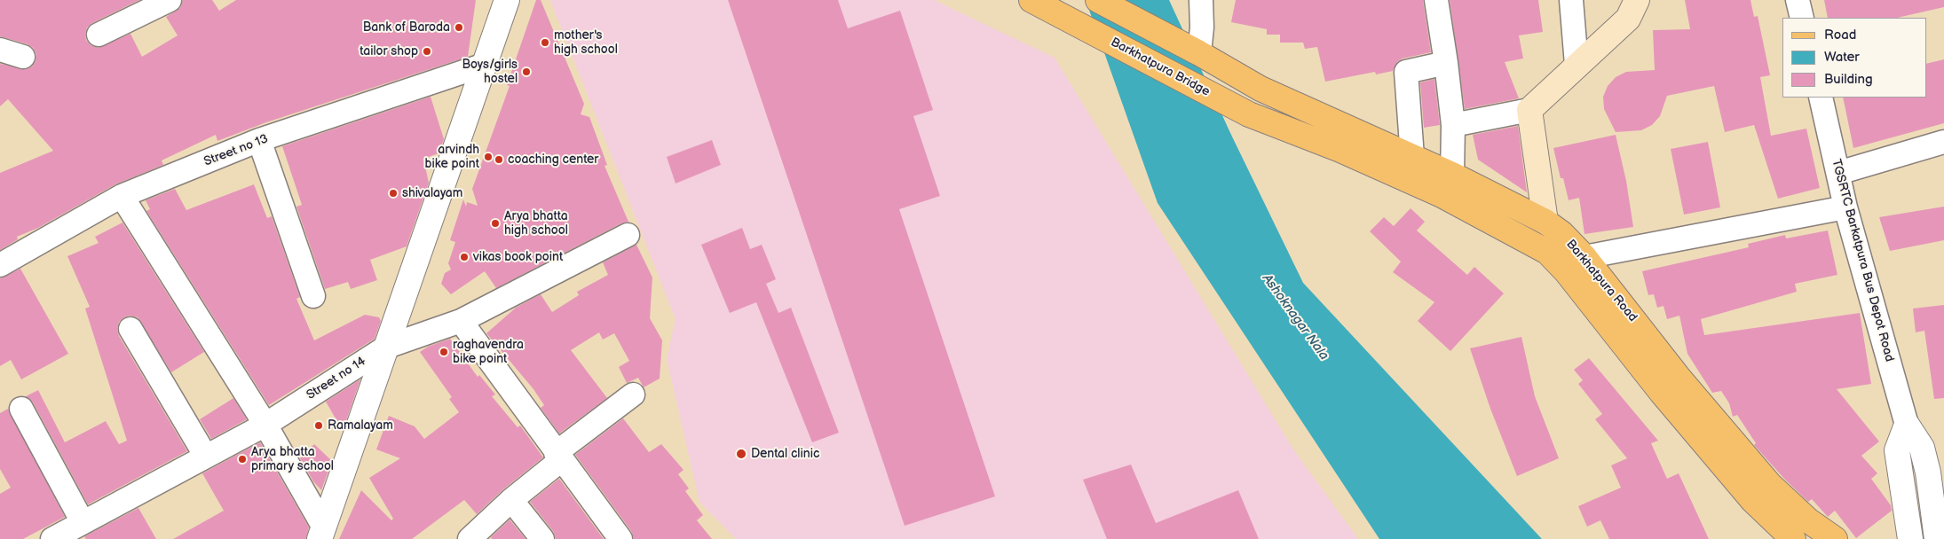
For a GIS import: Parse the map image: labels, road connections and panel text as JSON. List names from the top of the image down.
{
  "streets": {
    "main road": ["Barkhatpura Bridge", "Barkhatpura Road"],
    "street": ["Street no 13", "TGSRTC Barkatpura Bus Depot Road", "Street no 14"]
  },
  "crossings": [
    ["Barkhatpura Bridge", "Barkhatpura Road"]
  ],
  "water": ["Ashoknagar Nala"],
  "places": [
    "Bank of Baroda",
    "mother's high school",
    "tailor shop",
    "Boys/girls hostel",
    "arvindh bike point",
    "coaching center",
    "shivalayam",
    "Arya bhatta high school",
    "vikas book point",
    "raghavendra bike point",
    "Ramalayam",
    "Dental clinic",
    "Arya bhatta primary school"
  ],
  "legend": ["Road", "Water", "Building"]
}
